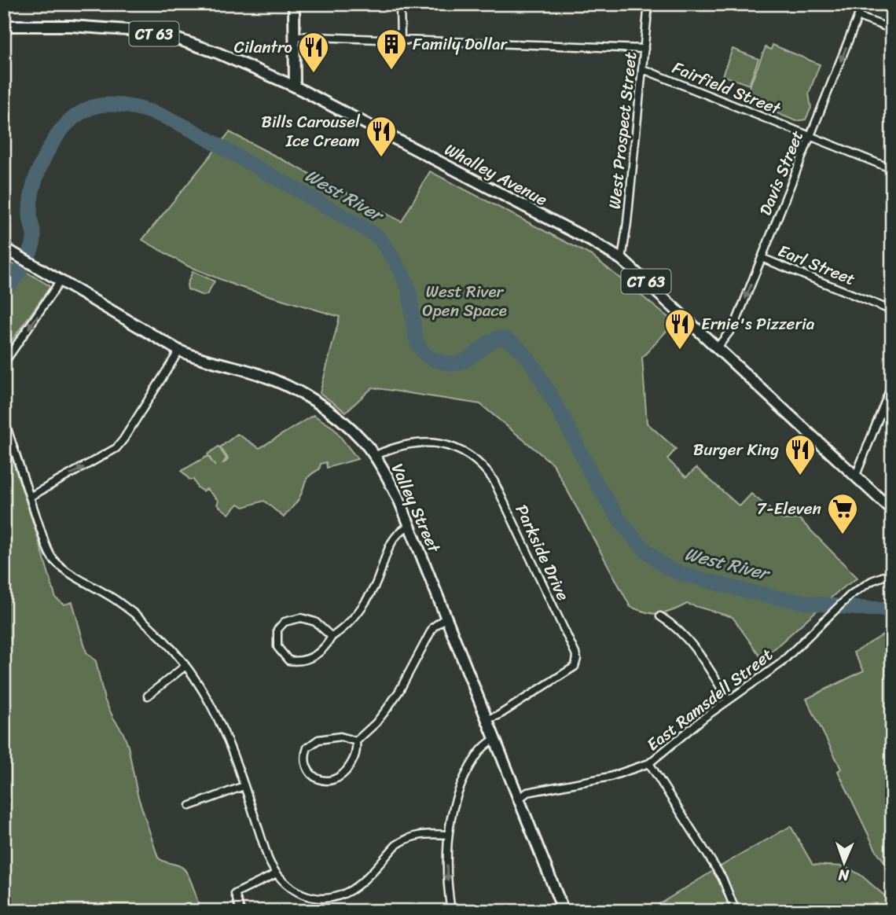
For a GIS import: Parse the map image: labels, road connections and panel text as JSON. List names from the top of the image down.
{
  "streets": {
    "main road": ["CT 63", "Whalley Avenue", "Valley Street"],
    "street": [
      "Fairfield Street",
      "West Prospect Street",
      "Davis Street",
      "Earl Street",
      "Parkside Drive",
      "East Ramsdell Street"
    ]
  },
  "crossings": [
    ["Fairfield Street", "West Prospect Street"],
    ["Fairfield Street", "Davis Street"],
    ["West Prospect Street", "Whalley Avenue"],
    ["Davis Street", "Whalley Avenue"],
    ["Davis Street", "Earl Street"],
    ["Valley Street", "Parkside Drive"],
    ["Valley Street", "East Ramsdell Street"]
  ],
  "one_way": ["Davis Street"],
  "water": ["West River"],
  "parks": ["West River Open Space"],
  "places": {
    "building": ["Family Dollar"],
    "restaurant": [
      "Cilantro",
      "Bills Carousel Ice Cream",
      "Ernie's Pizzeria",
      "Burger King"
    ],
    "supermarket": ["7-Eleven"]
  },
  "north": "bottom"
}
